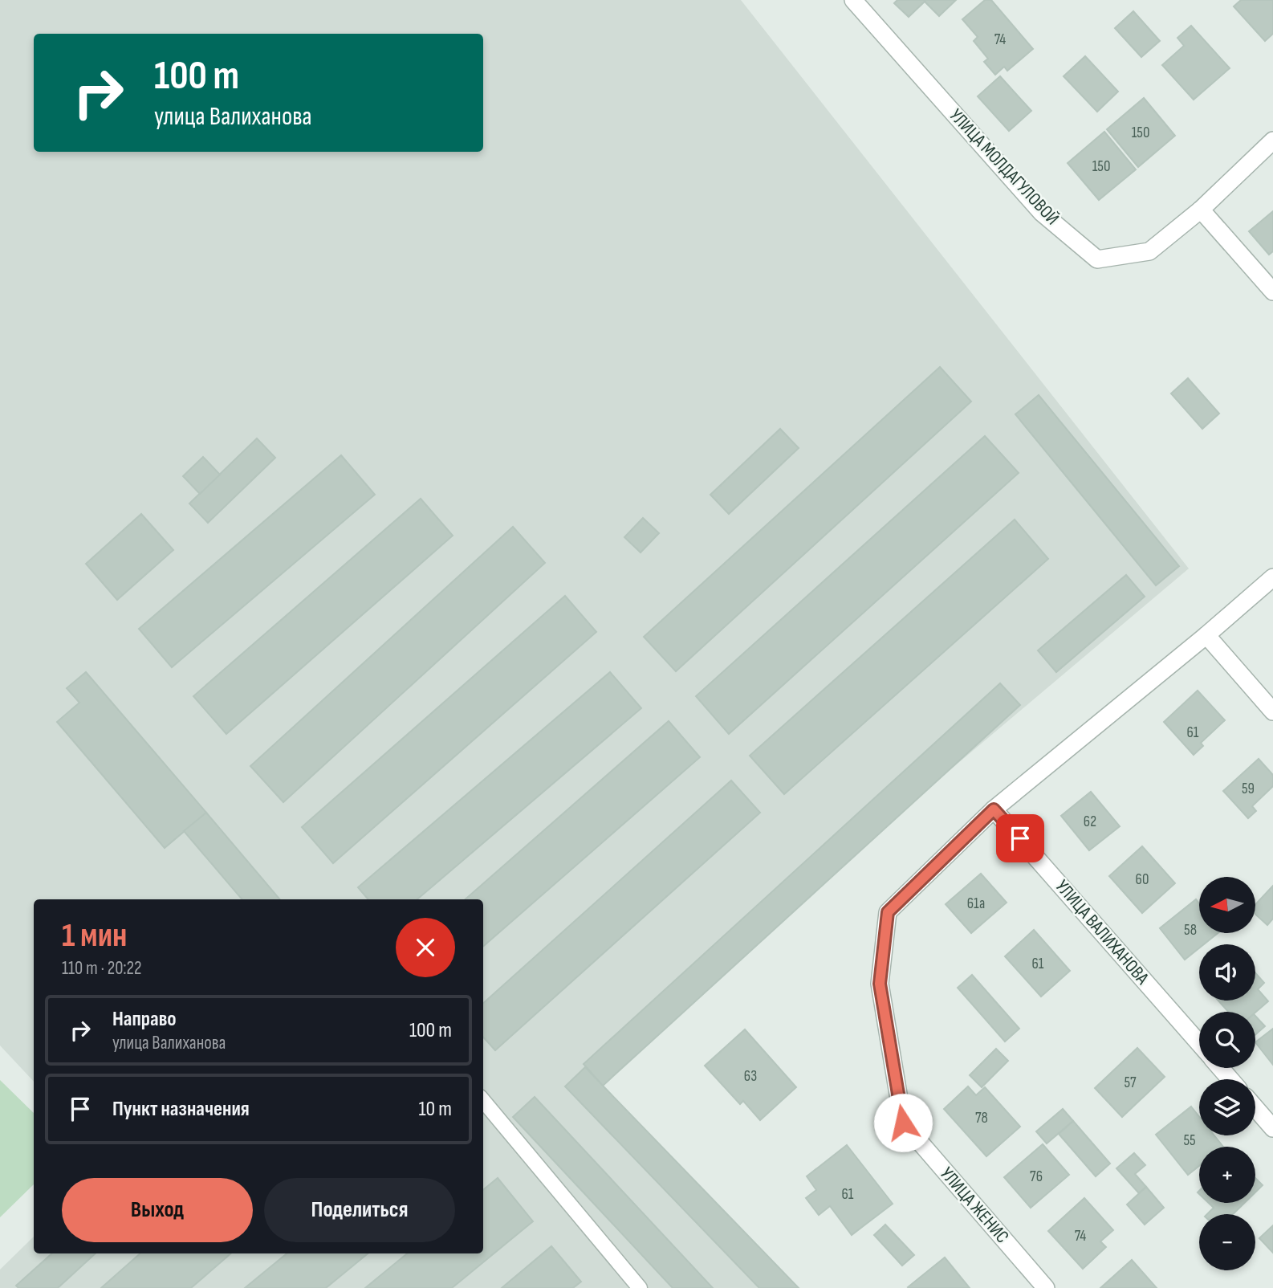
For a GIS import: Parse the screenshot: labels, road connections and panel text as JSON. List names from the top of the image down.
{
  "streets": {
    "street": ["УЛИЦА МОЛДАГУЛОВОЙ", "УЛИЦА ВАЛИХАНОВА", "УЛИЦА ЖЕНИС"]
  },
  "crossings": [
    ["УЛИЦА ВАЛИХАНОВА", "УЛИЦА ЖЕНИС"]
  ],
  "house_numbers": [
    "74",
    "150",
    "150",
    "61",
    "59",
    "62",
    "60",
    "61а",
    "58",
    "61",
    "63",
    "57",
    "78",
    "55",
    "76",
    "61",
    "74"
  ],
  "north": "left",
  "page": {
    "turn": ["100 m", "улица Валиханова"],
    "map_buttons": ["+", "−"],
    "heading": ["1 мин", "110 m · 20:22"],
    "list": [
      {
        "name": "Направо",
        "note": "улица Валиханова",
        "value": "100 m"
      },
      {
        "name": "Пункт назначения",
        "value": "10 m"
      }
    ],
    "buttons": ["Выход", "Поделиться"]
  }
}
